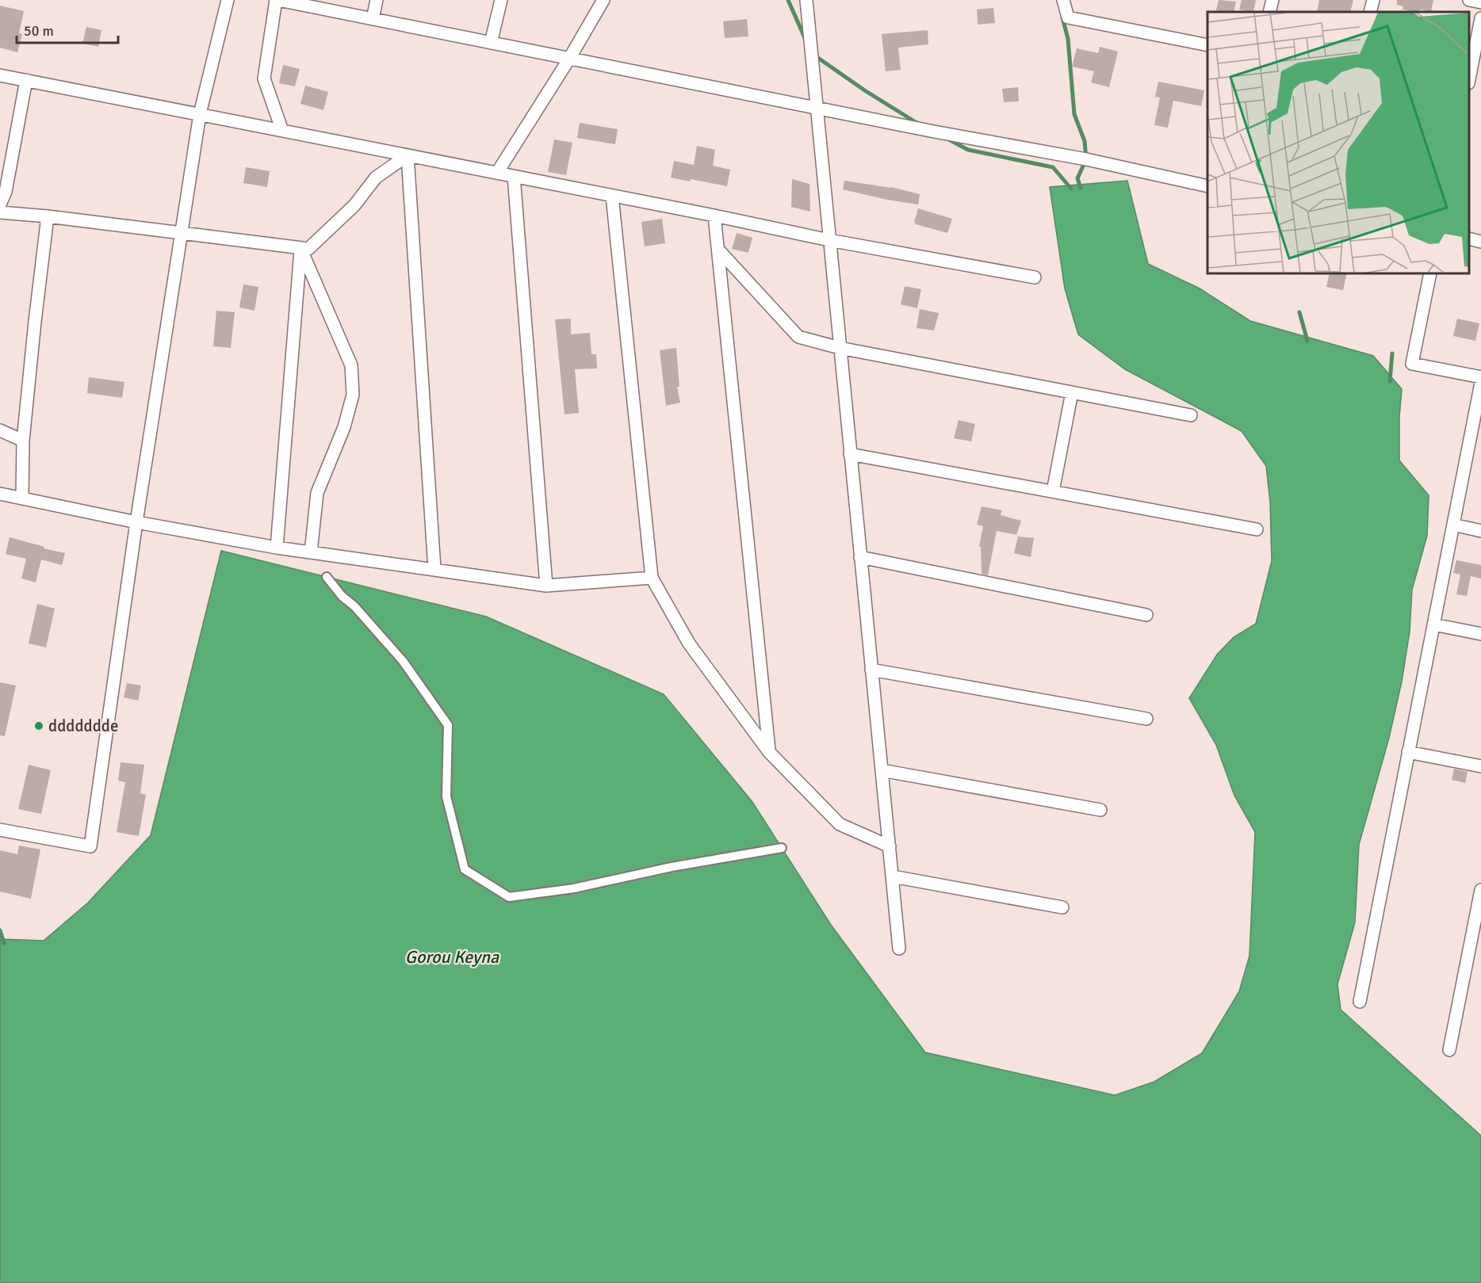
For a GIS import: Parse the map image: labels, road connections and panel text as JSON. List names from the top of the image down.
{
  "water": ["Gorou Keyna"],
  "places": ["ddddddde"],
  "scale_bar": "50 m"
}
